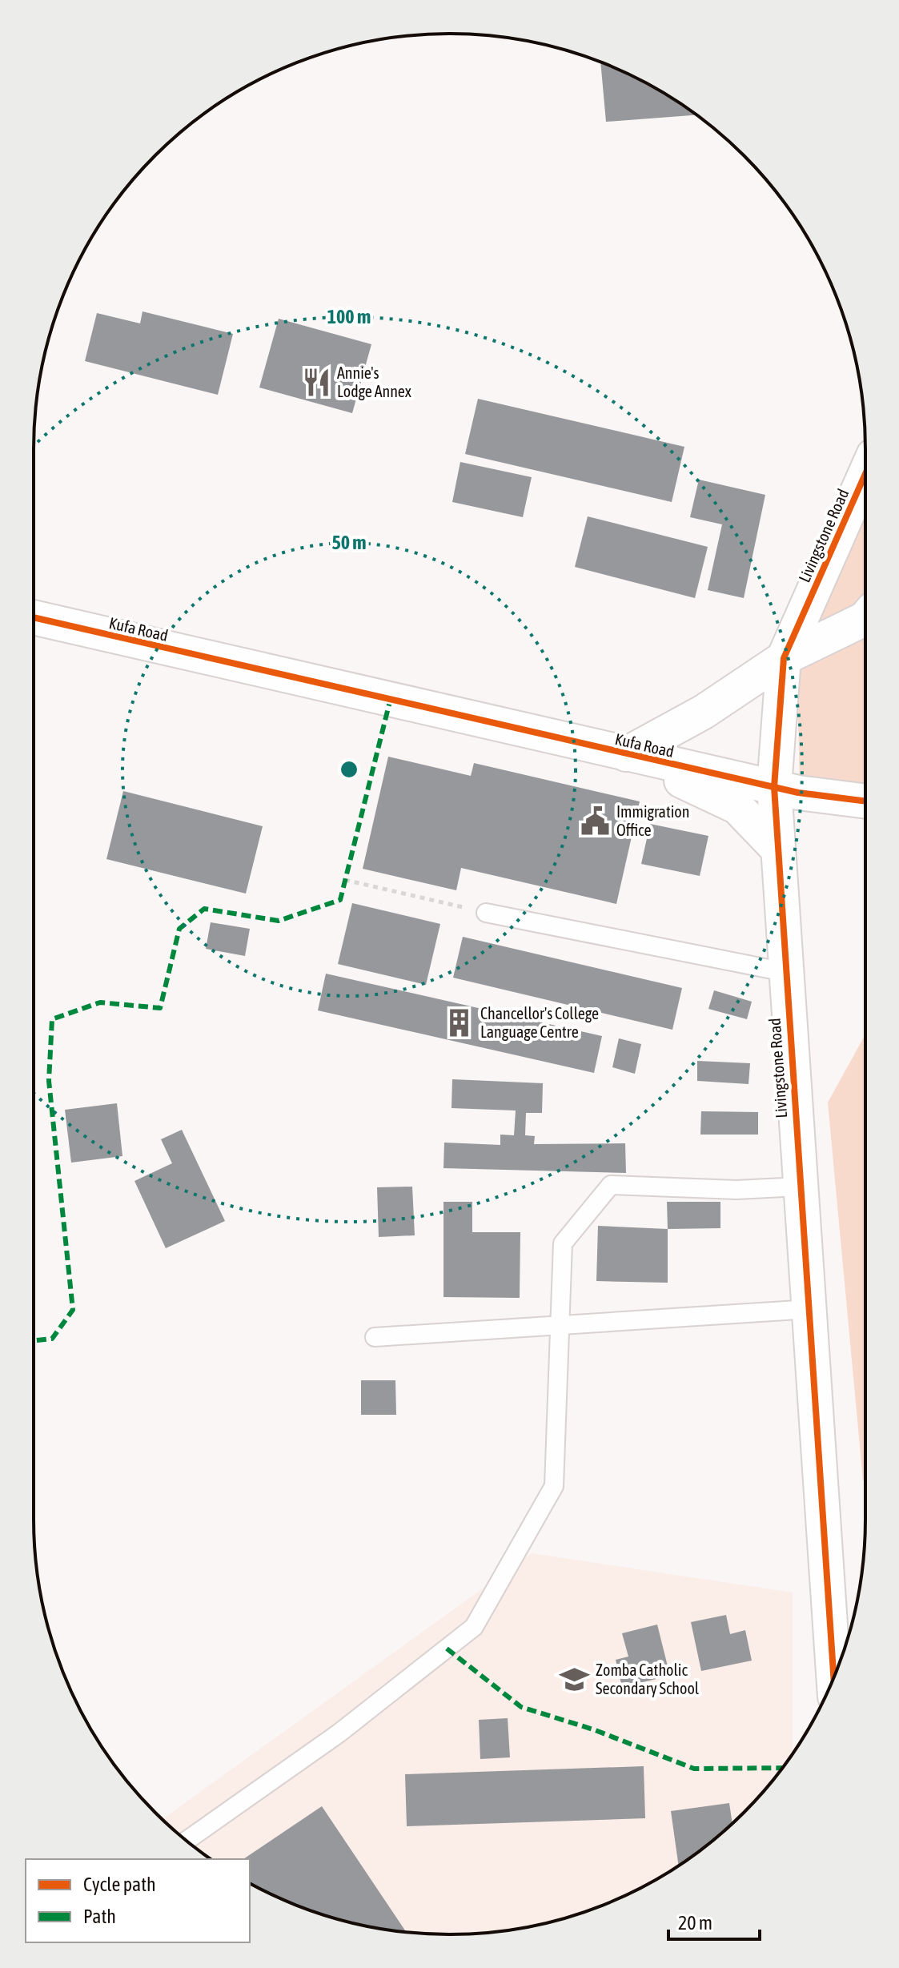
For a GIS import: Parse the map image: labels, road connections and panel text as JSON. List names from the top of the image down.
{
  "streets": {
    "street": ["Livingstone Road", "Kufa Road"]
  },
  "crossings": [
    ["Livingstone Road", "Kufa Road"]
  ],
  "places": {
    "restaurant": ["Annie's Lodge Annex"],
    "public building": ["Immigration Office"],
    "building": ["Chancellor's College Language Centre"],
    "school or university": ["Zomba Catholic Secondary School"]
  },
  "legend": ["Cycle path", "Path"],
  "scale_bar": "20 m",
  "rings": ["100 m", "50 m"]
}
